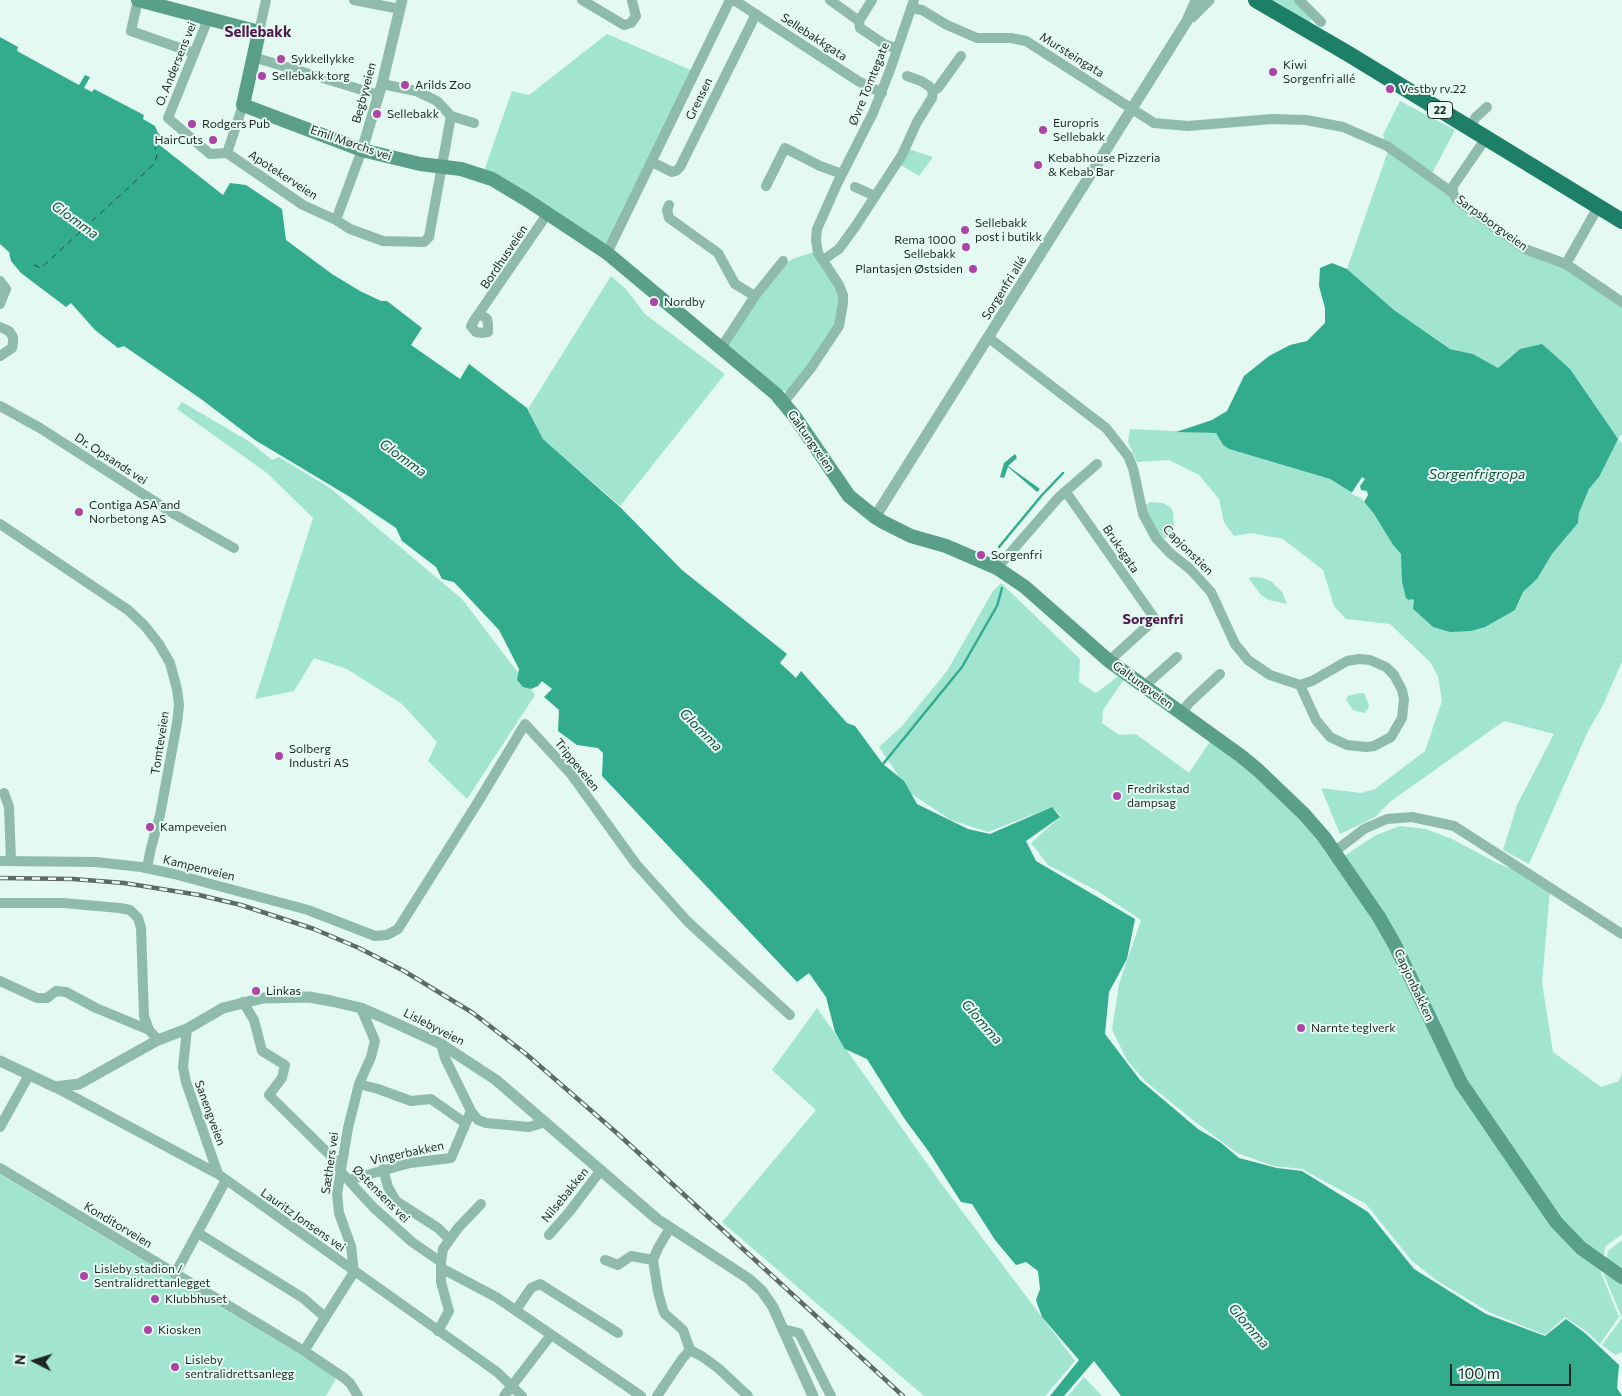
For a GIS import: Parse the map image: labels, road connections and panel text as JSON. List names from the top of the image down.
{
  "streets": {
    "highway": ["22"],
    "main road": ["Emil Mørchs vei", "Galtungveien", "Capjonbakken"],
    "street": [
      "Sellebakkgata",
      "Mursteingata",
      "O. Andersens vei",
      "Øvre Tomtegate",
      "Begbyveien",
      "Grensen",
      "Apotekerveien",
      "Sarpsborgveien",
      "Bordhusveien",
      "Sorgenfri allé",
      "Dr. Opsands vei",
      "Bruksgata",
      "Capjonstien",
      "Tomteveien",
      "Trippeveien",
      "Kampenveien",
      "Lislebyveien",
      "Sanengveien",
      "Vingerbakken",
      "Sæthers vei",
      "Østensens vei",
      "Nilsebakken",
      "Lauritz Jonsens vei",
      "Konditorveien"
    ]
  },
  "crossings": [
    ["Sellebakkgata", "Øvre Tomtegate"],
    ["Sellebakkgata", "Grensen"],
    ["Mursteingata", "Øvre Tomtegate"],
    ["Mursteingata", "Sarpsborgveien"],
    ["Mursteingata", "Sorgenfri allé"],
    ["O. Andersens vei", "Apotekerveien"],
    ["Øvre Tomtegate", "Galtungveien"],
    ["Begbyveien", "Emil Mørchs vei"],
    ["Begbyveien", "Apotekerveien"],
    ["Grensen", "Galtungveien"],
    ["22", "Sarpsborgveien"],
    ["Emil Mørchs vei", "Apotekerveien"],
    ["Emil Mørchs vei", "Galtungveien"],
    ["Apotekerveien", "Galtungveien"],
    ["Bordhusveien", "Galtungveien"],
    ["Sorgenfri allé", "Galtungveien"],
    ["Sorgenfri allé", "Capjonstien"],
    ["Galtungveien", "Bruksgata"],
    ["Galtungveien", "Capjonbakken"],
    ["Tomteveien", "Kampenveien"],
    ["Trippeveien", "Kampenveien"],
    ["Lislebyveien", "Sanengveien"],
    ["Lislebyveien", "Sæthers vei"],
    ["Lislebyveien", "Østensens vei"],
    ["Lislebyveien", "Nilsebakken"],
    ["Lislebyveien", "Lauritz Jonsens vei"],
    ["Sanengveien", "Lauritz Jonsens vei"],
    ["Vingerbakken", "Østensens vei"],
    ["Sæthers vei", "Østensens vei"],
    ["Sæthers vei", "Lauritz Jonsens vei"]
  ],
  "districts": ["Sellebakk", "Sorgenfri"],
  "water": ["Glomma", "Sorgenfrigropa"],
  "places": [
    "Sykkellykke",
    "Kiwi Sorgenfri allé",
    "Sellebakk torg",
    "Arilds Zoo",
    "Vestby rv.22",
    "Sellebakk",
    "Rodgers Pub",
    "Europris Sellebakk",
    "HairCuts",
    "Kebabhouse Pizzeria & Kebab Bar",
    "Sellebakk post i butikk",
    "Rema 1000 Sellebakk",
    "Plantasjen Østsiden",
    "Nordby",
    "Contiga ASA and Norbetong AS",
    "Sorgenfri",
    "Solberg Industri AS",
    "Fredrikstad dampsag",
    "Kampeveien",
    "Linkas",
    "Narnte teglverk",
    "Lisleby stadion / Sentralidrettanlegget",
    "Klubbhuset",
    "Kiosken",
    "Lisleby sentralidrettsanlegg"
  ],
  "scale_bar": "100 m",
  "north": "left"
}
